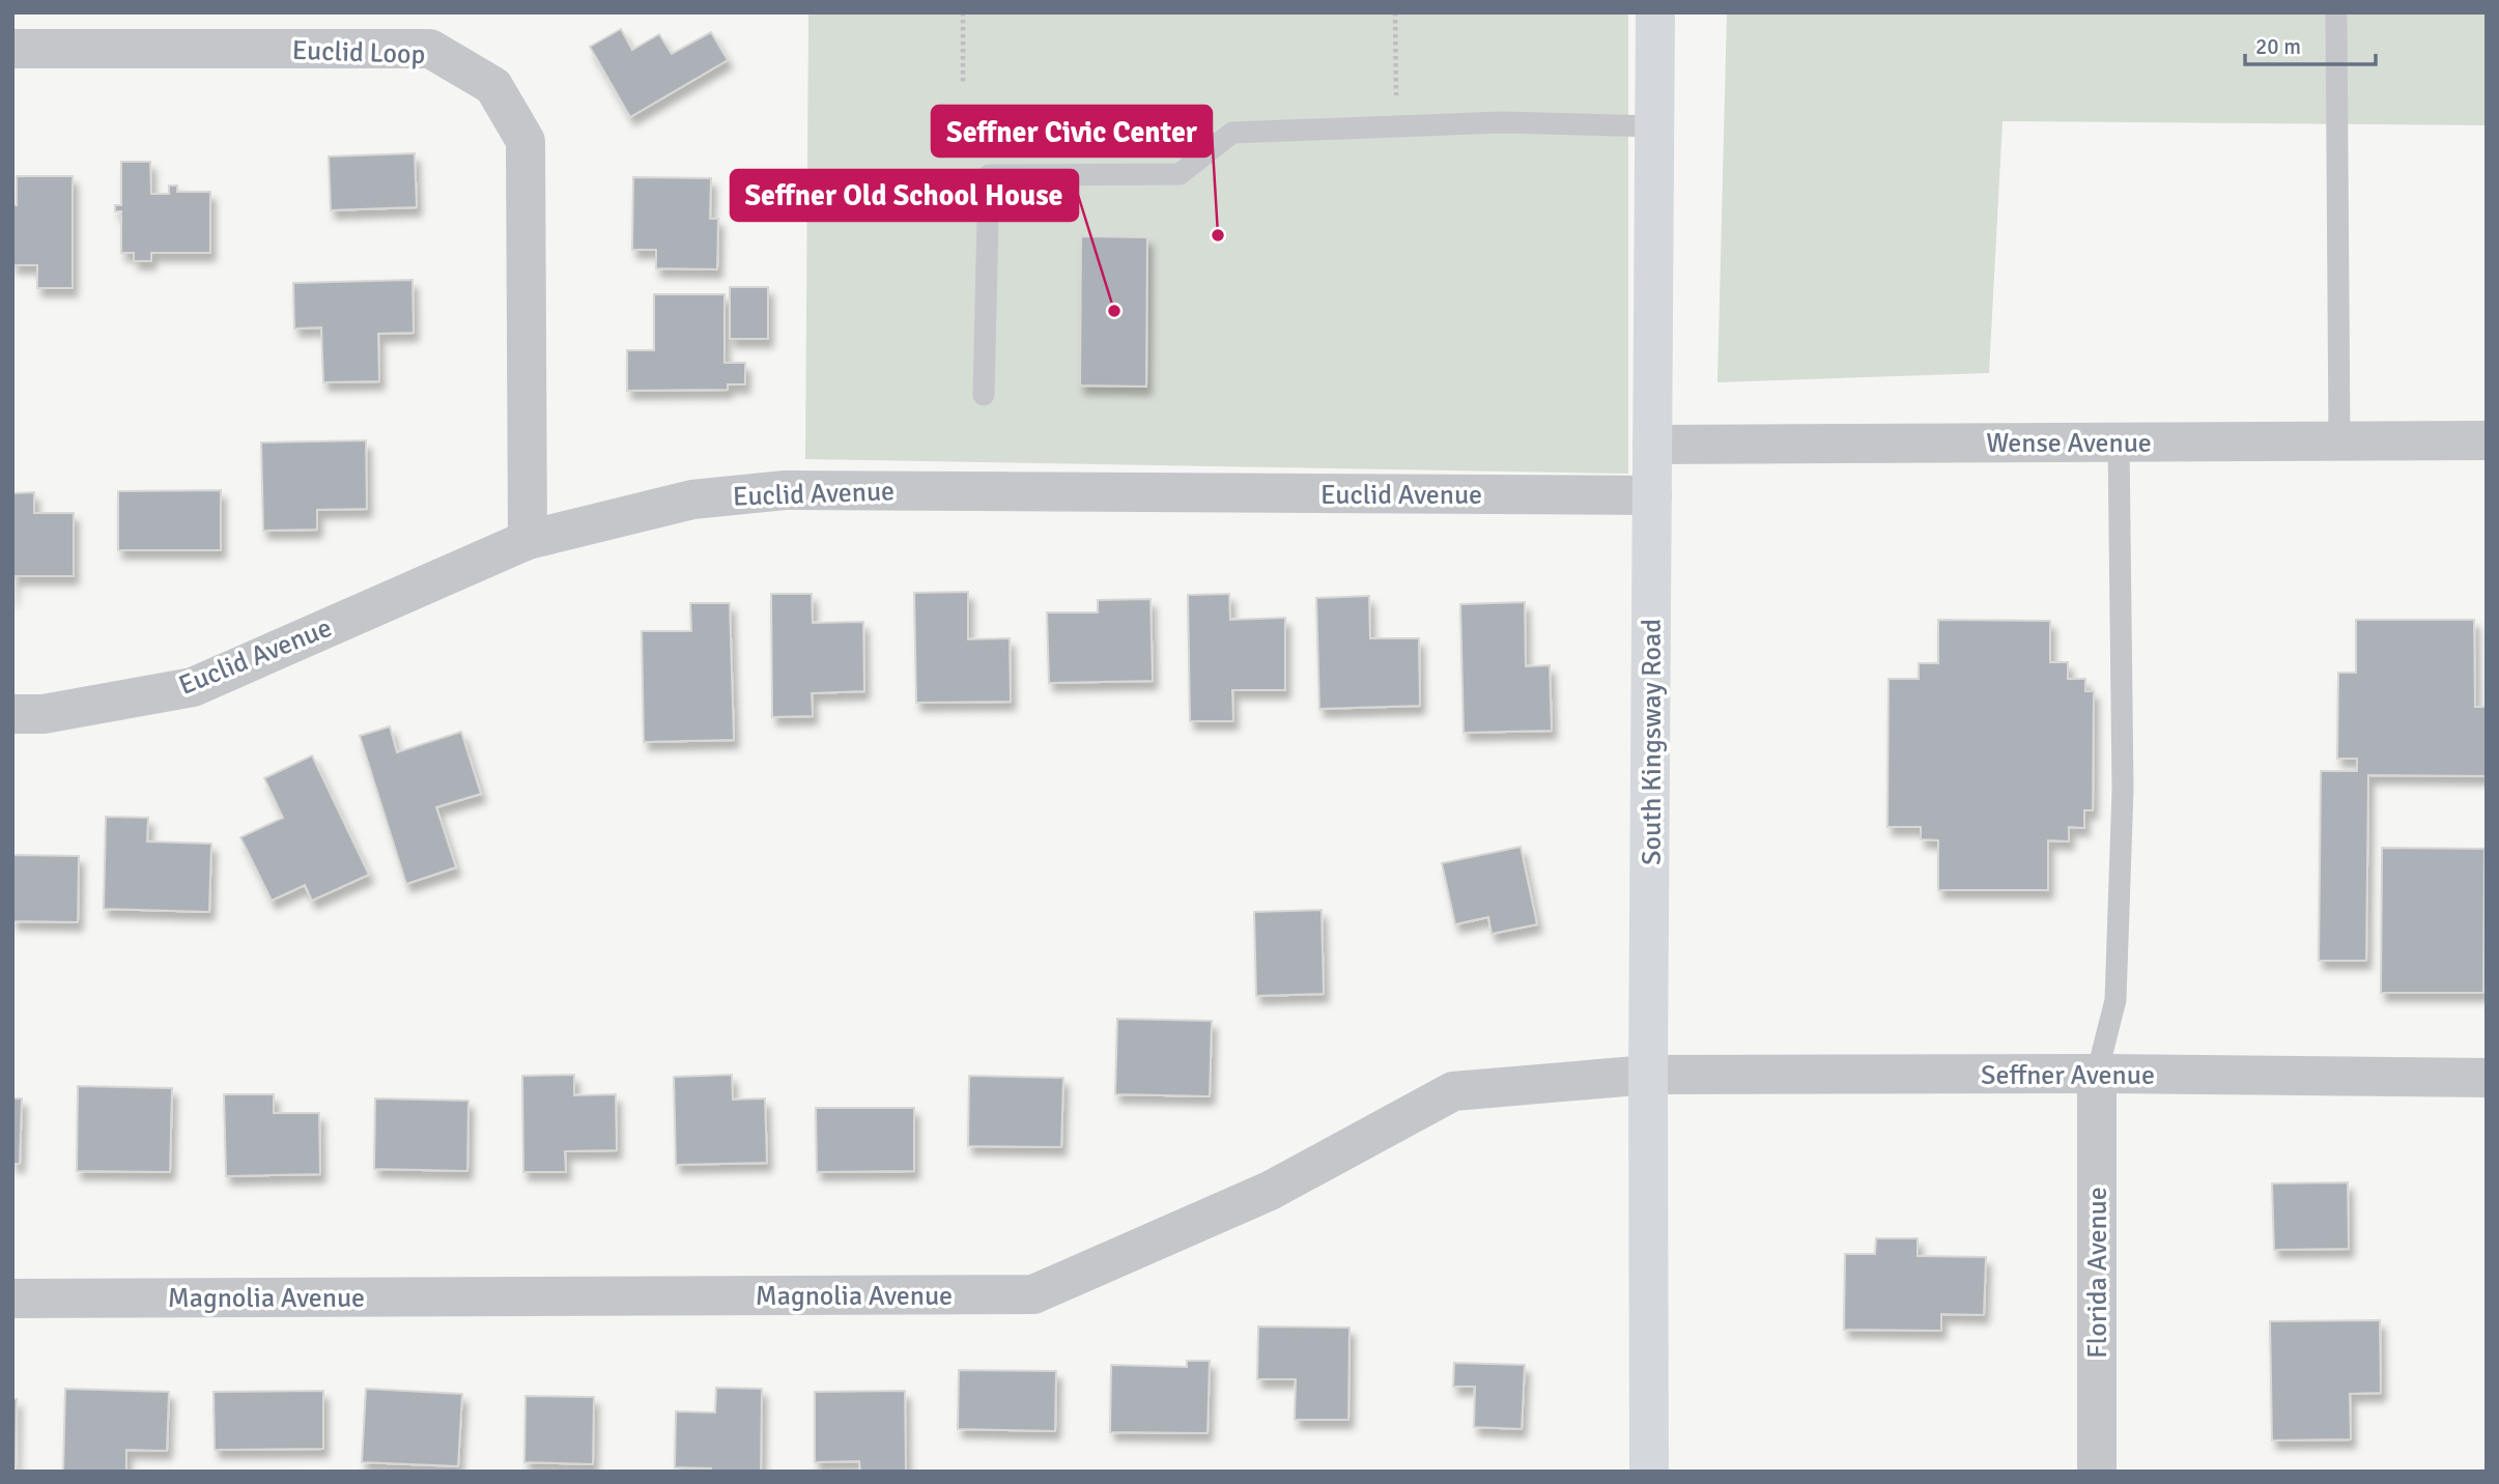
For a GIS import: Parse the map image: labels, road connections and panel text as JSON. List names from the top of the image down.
{
  "streets": {
    "street": [
      "Euclid Loop",
      "Wense Avenue",
      "Euclid Avenue",
      "South Kingsway Road",
      "Seffner Avenue",
      "Florida Avenue",
      "Magnolia Avenue"
    ]
  },
  "crossings": [
    ["Euclid Loop", "Euclid Avenue"],
    ["Wense Avenue", "South Kingsway Road"],
    ["Euclid Avenue", "South Kingsway Road"],
    ["South Kingsway Road", "Seffner Avenue"],
    ["South Kingsway Road", "Magnolia Avenue"],
    ["Seffner Avenue", "Florida Avenue"],
    ["Seffner Avenue", "Magnolia Avenue"]
  ],
  "places": ["Seffner Civic Center", "Seffner Old School House"],
  "scale_bar": "20 m"
}
